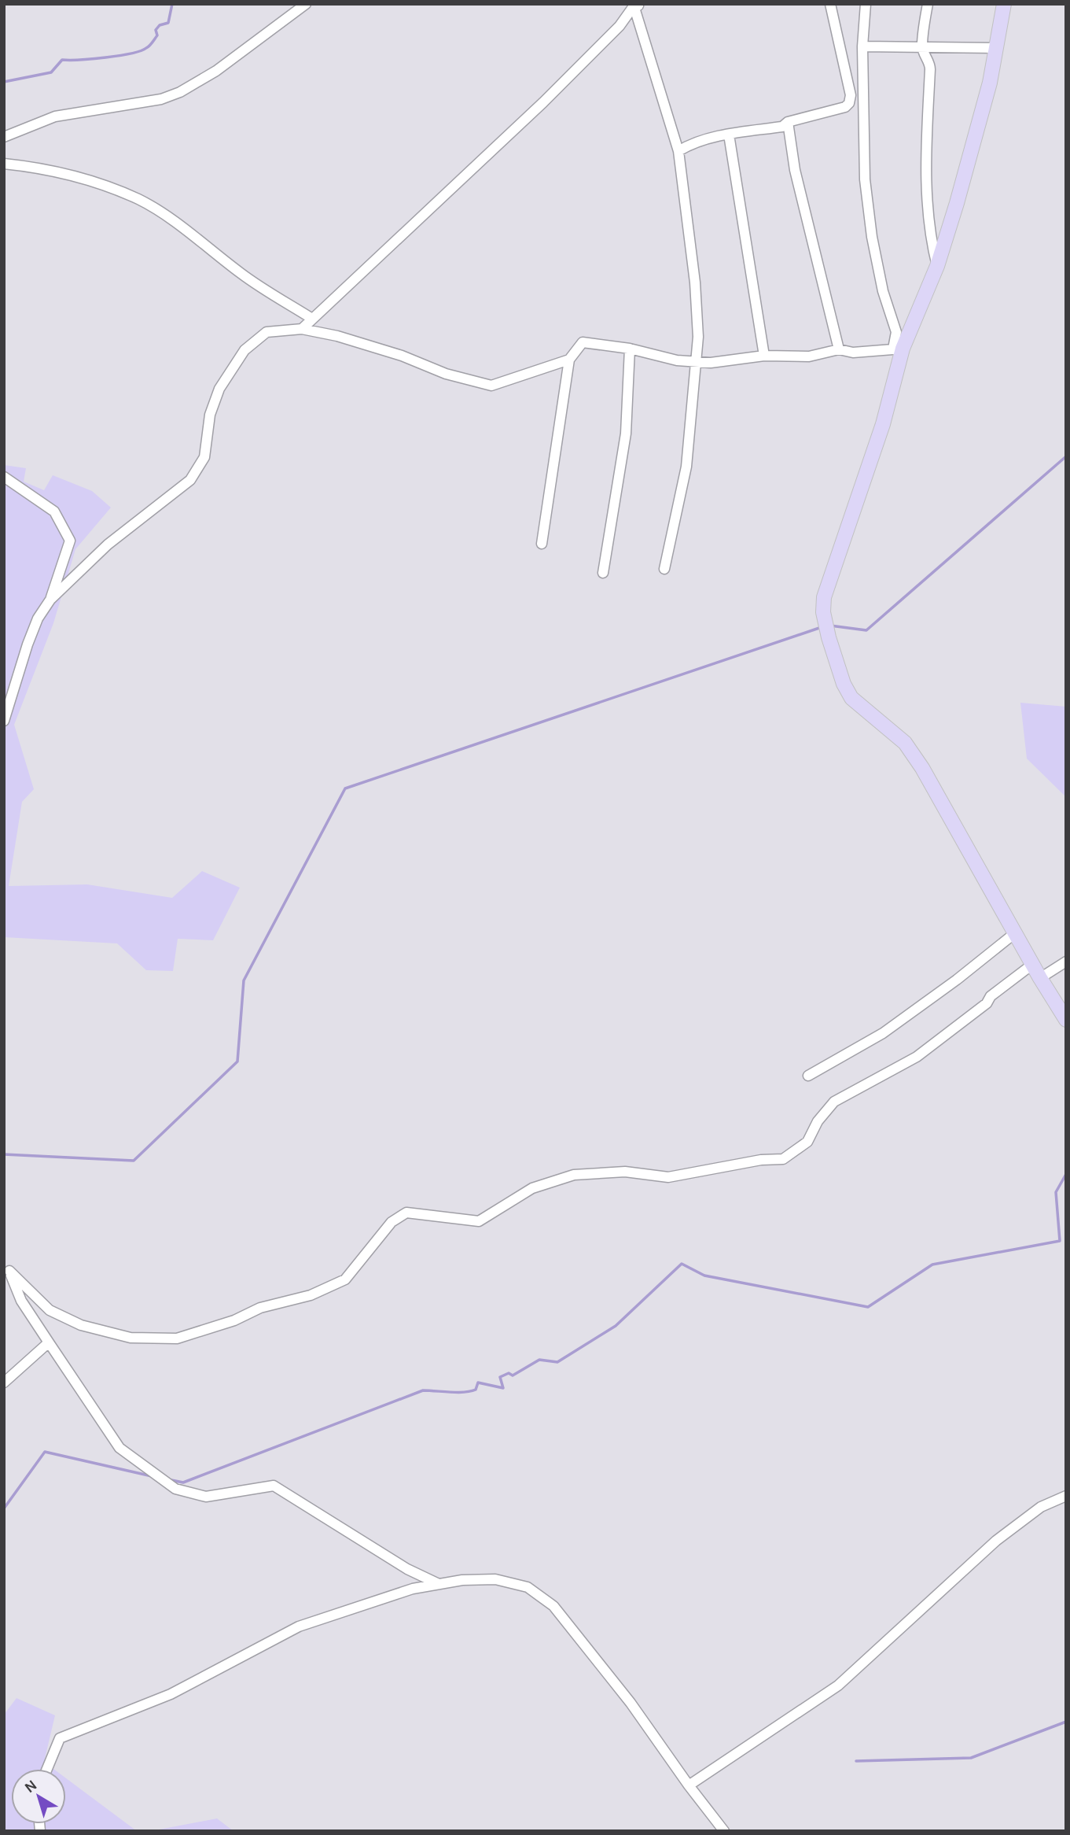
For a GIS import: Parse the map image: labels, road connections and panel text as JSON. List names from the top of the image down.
{
  "north": "top left"
}
